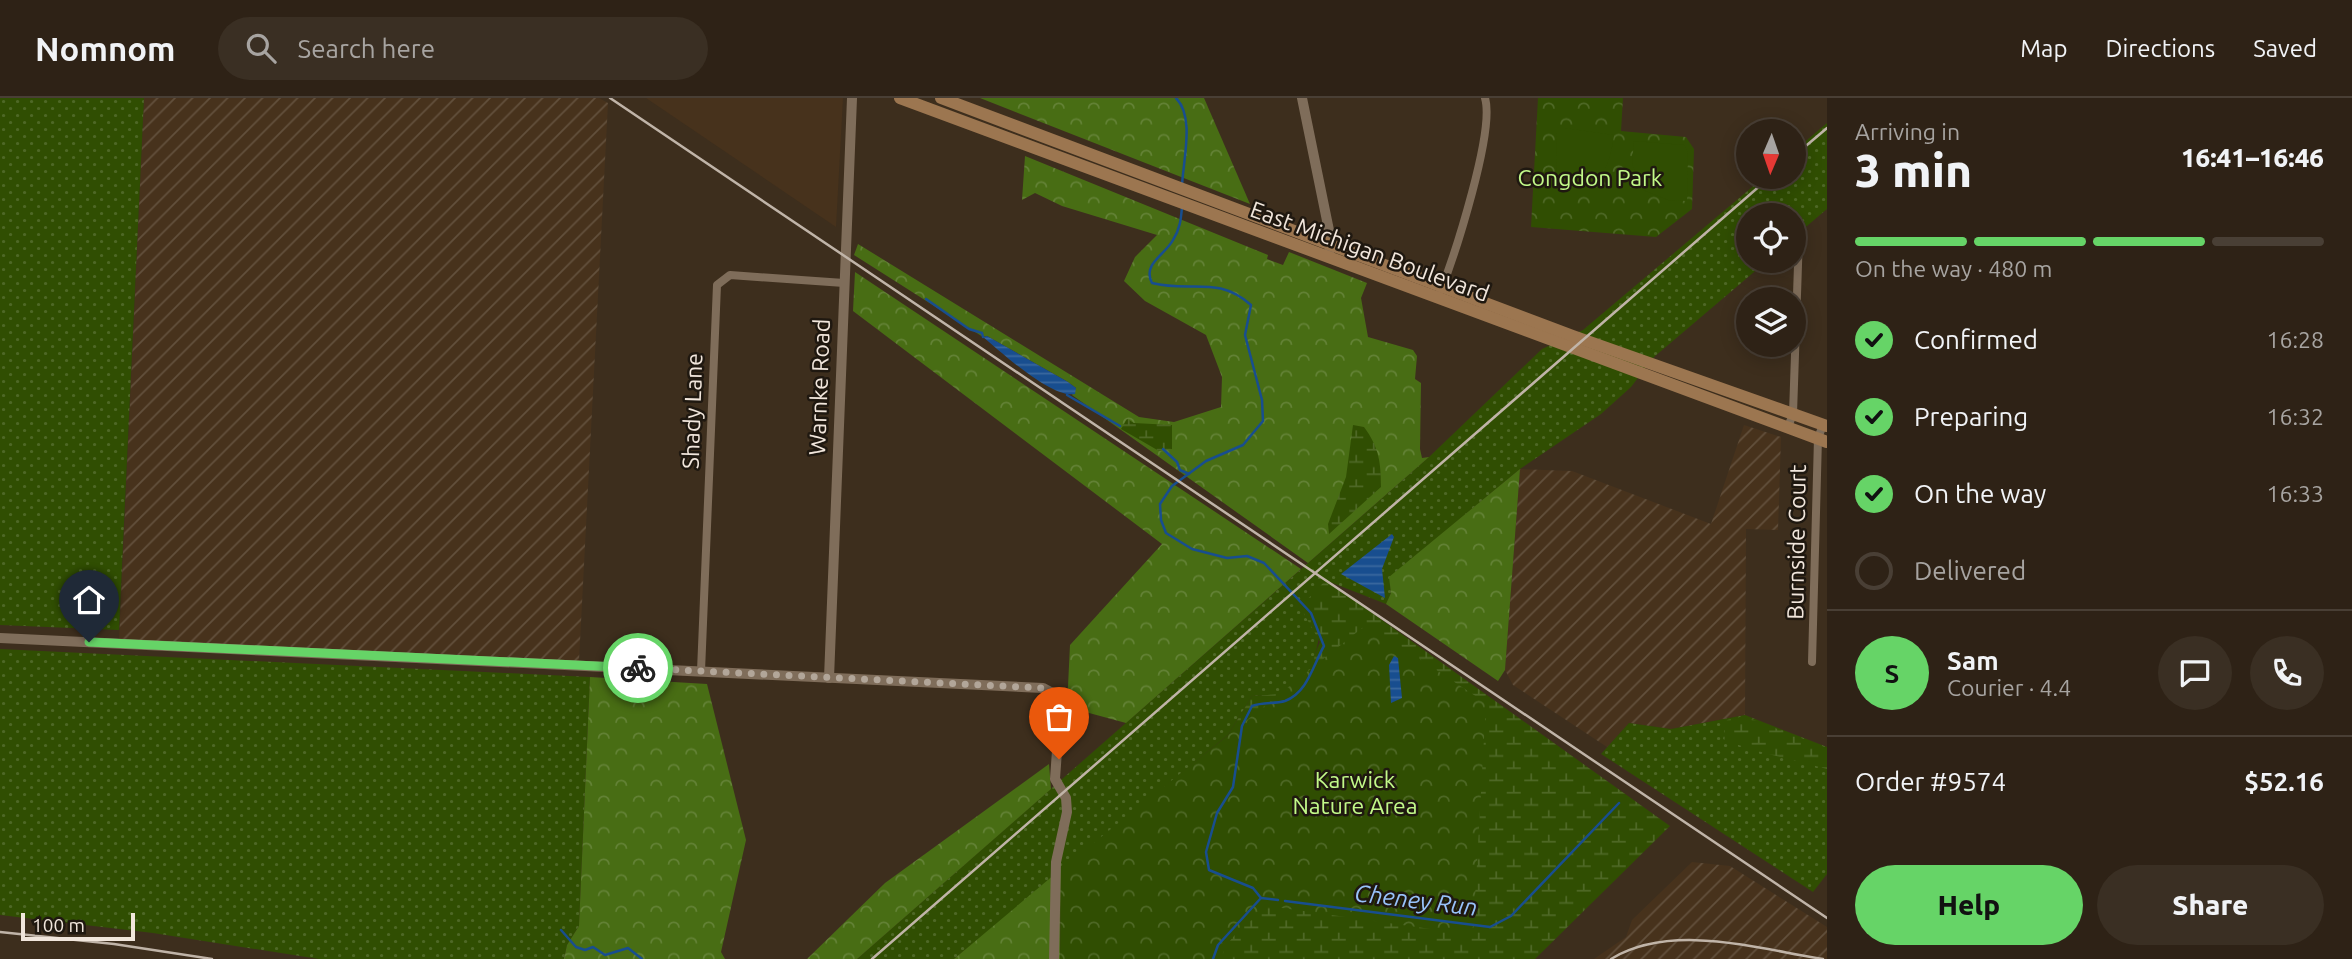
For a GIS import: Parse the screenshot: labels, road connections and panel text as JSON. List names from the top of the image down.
{
  "streets": {
    "main road": ["East Michigan Boulevard"],
    "street": ["Warnke Road", "Shady Lane", "Burnside Court"]
  },
  "crossings": [
    ["East Michigan Boulevard", "Burnside Court"],
    ["Warnke Road", "Shady Lane"]
  ],
  "water": ["Cheney Run"],
  "parks": ["Congdon Park", "Karwick Nature Area"],
  "scale_bar": "100 m",
  "north": "bottom",
  "page": {
    "header": "Nomnom",
    "search": "Search here",
    "nav": ["Map", "Directions", "Saved"],
    "heading": ["3 min", "Arriving in", "16:41–16:46"],
    "panel": [
      "Sam",
      "Courier · 4.4",
      "Order #9574",
      "$52.16"
    ],
    "bar": "On the way · 480 m",
    "list": [
      ["Confirmed", "16:28"],
      ["Preparing", "16:32"],
      ["On the way", "16:33"],
      "Delivered"
    ],
    "round": "S",
    "buttons": ["Help", "Share"],
    "scale": "100 m"
  }
}
